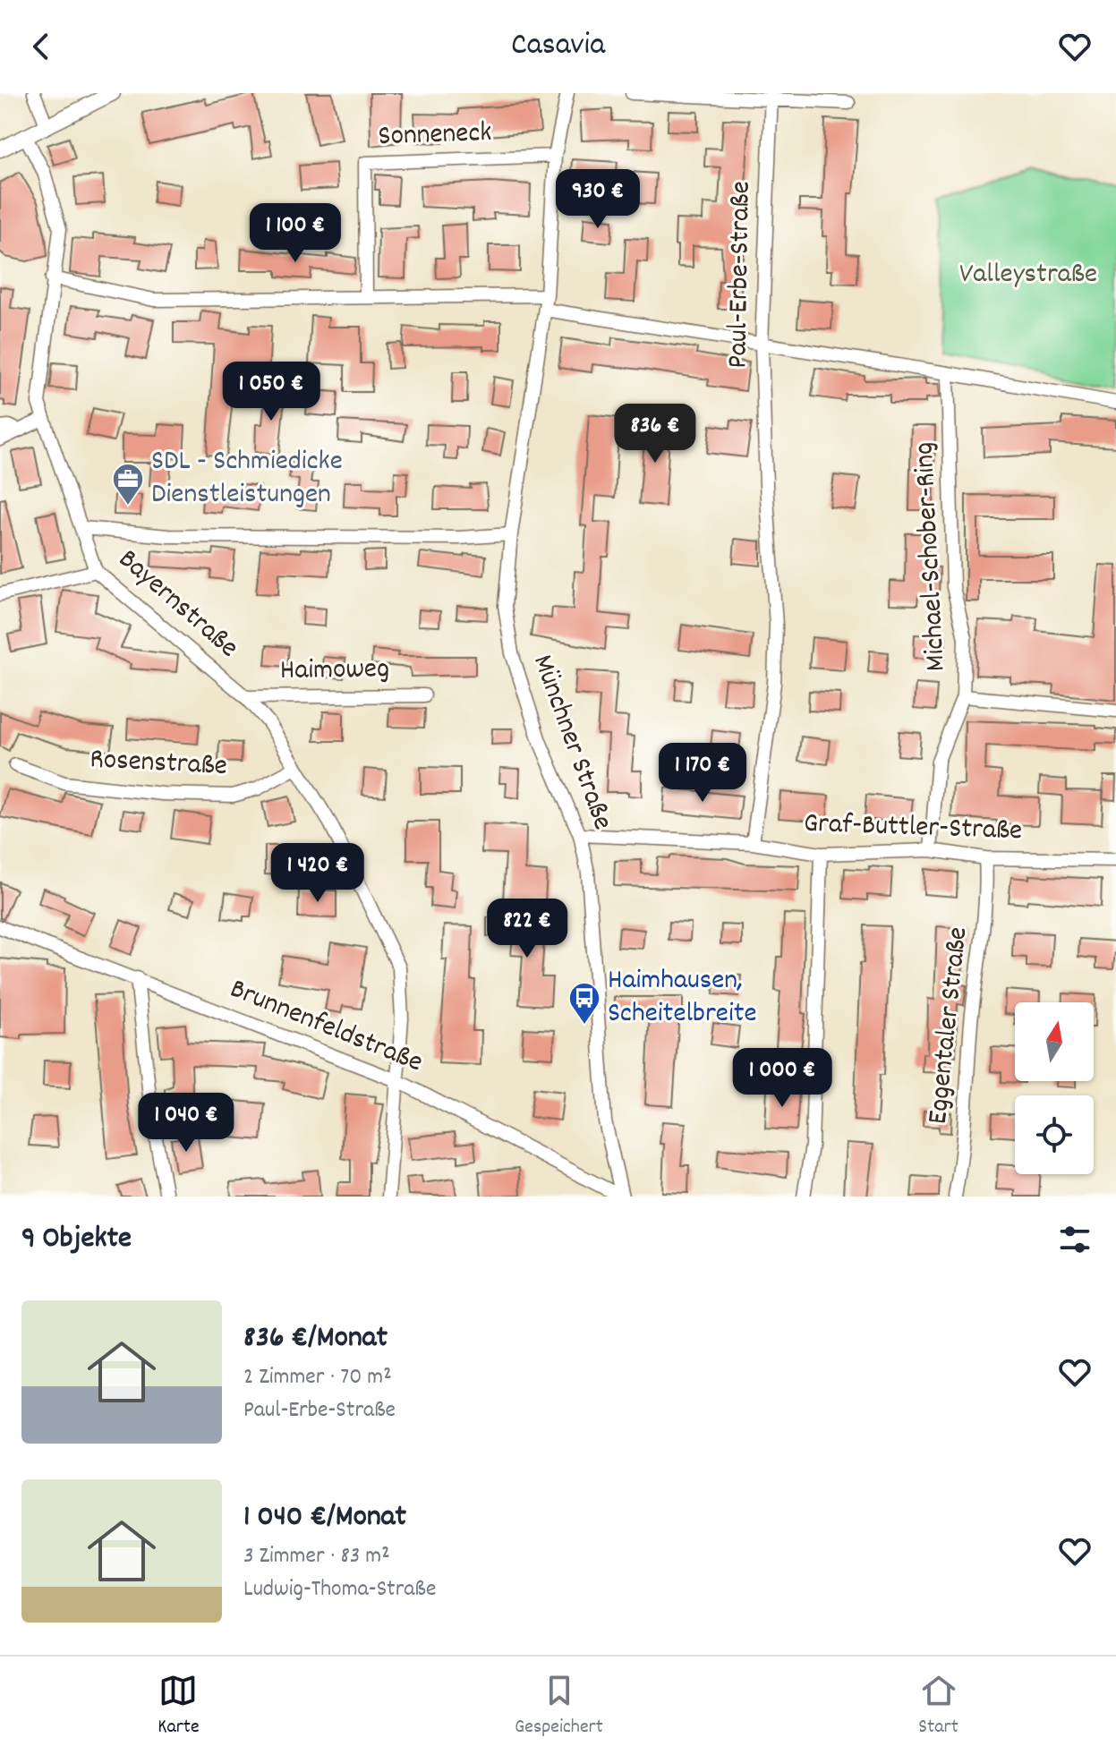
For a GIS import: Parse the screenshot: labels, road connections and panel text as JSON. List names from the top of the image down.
{
  "streets": {
    "street": [
      "Sonneneck",
      "Paul-Erbe-Straße",
      "Michael-Schober-Ring",
      "Bayernstraße",
      "Haimoweg",
      "Münchner Straße",
      "Rosenstraße",
      "Graf-Buttler-Straße",
      "Eggentaler Straße",
      "Brunnenfeldstraße"
    ]
  },
  "crossings": [
    ["Sonneneck", "Münchner Straße"],
    ["Paul-Erbe-Straße", "Graf-Buttler-Straße"],
    ["Michael-Schober-Ring", "Graf-Buttler-Straße"],
    ["Bayernstraße", "Haimoweg"],
    ["Bayernstraße", "Rosenstraße"],
    ["Bayernstraße", "Brunnenfeldstraße"],
    ["Münchner Straße", "Graf-Buttler-Straße"],
    ["Münchner Straße", "Brunnenfeldstraße"],
    ["Graf-Buttler-Straße", "Eggentaler Straße"]
  ],
  "parks": ["Valleystraße"],
  "places": {
    "office": ["SDL - Schmiedicke Dienstleistungen"],
    "bus stop": ["Haimhausen, Scheitelbreite"]
  },
  "north": "top",
  "page": {
    "header": "Casavia",
    "price": [
      "930 €",
      "1 100 €",
      "1 050 €",
      "836 €",
      "1 170 €",
      "1 420 €",
      "822 €",
      "1 000 €",
      "1 040 €"
    ],
    "heading": "9 Objekte",
    "list": [
      {
        "name": "836 €/Monat",
        "note": "2 Zimmer · 70 m² · Paul-Erbe-Straße"
      },
      {
        "name": "1 040 €/Monat",
        "note": "3 Zimmer · 83 m² · Ludwig-Thoma-Straße"
      }
    ],
    "tabs": ["Karte", "Gespeichert", "Start"]
  }
}
